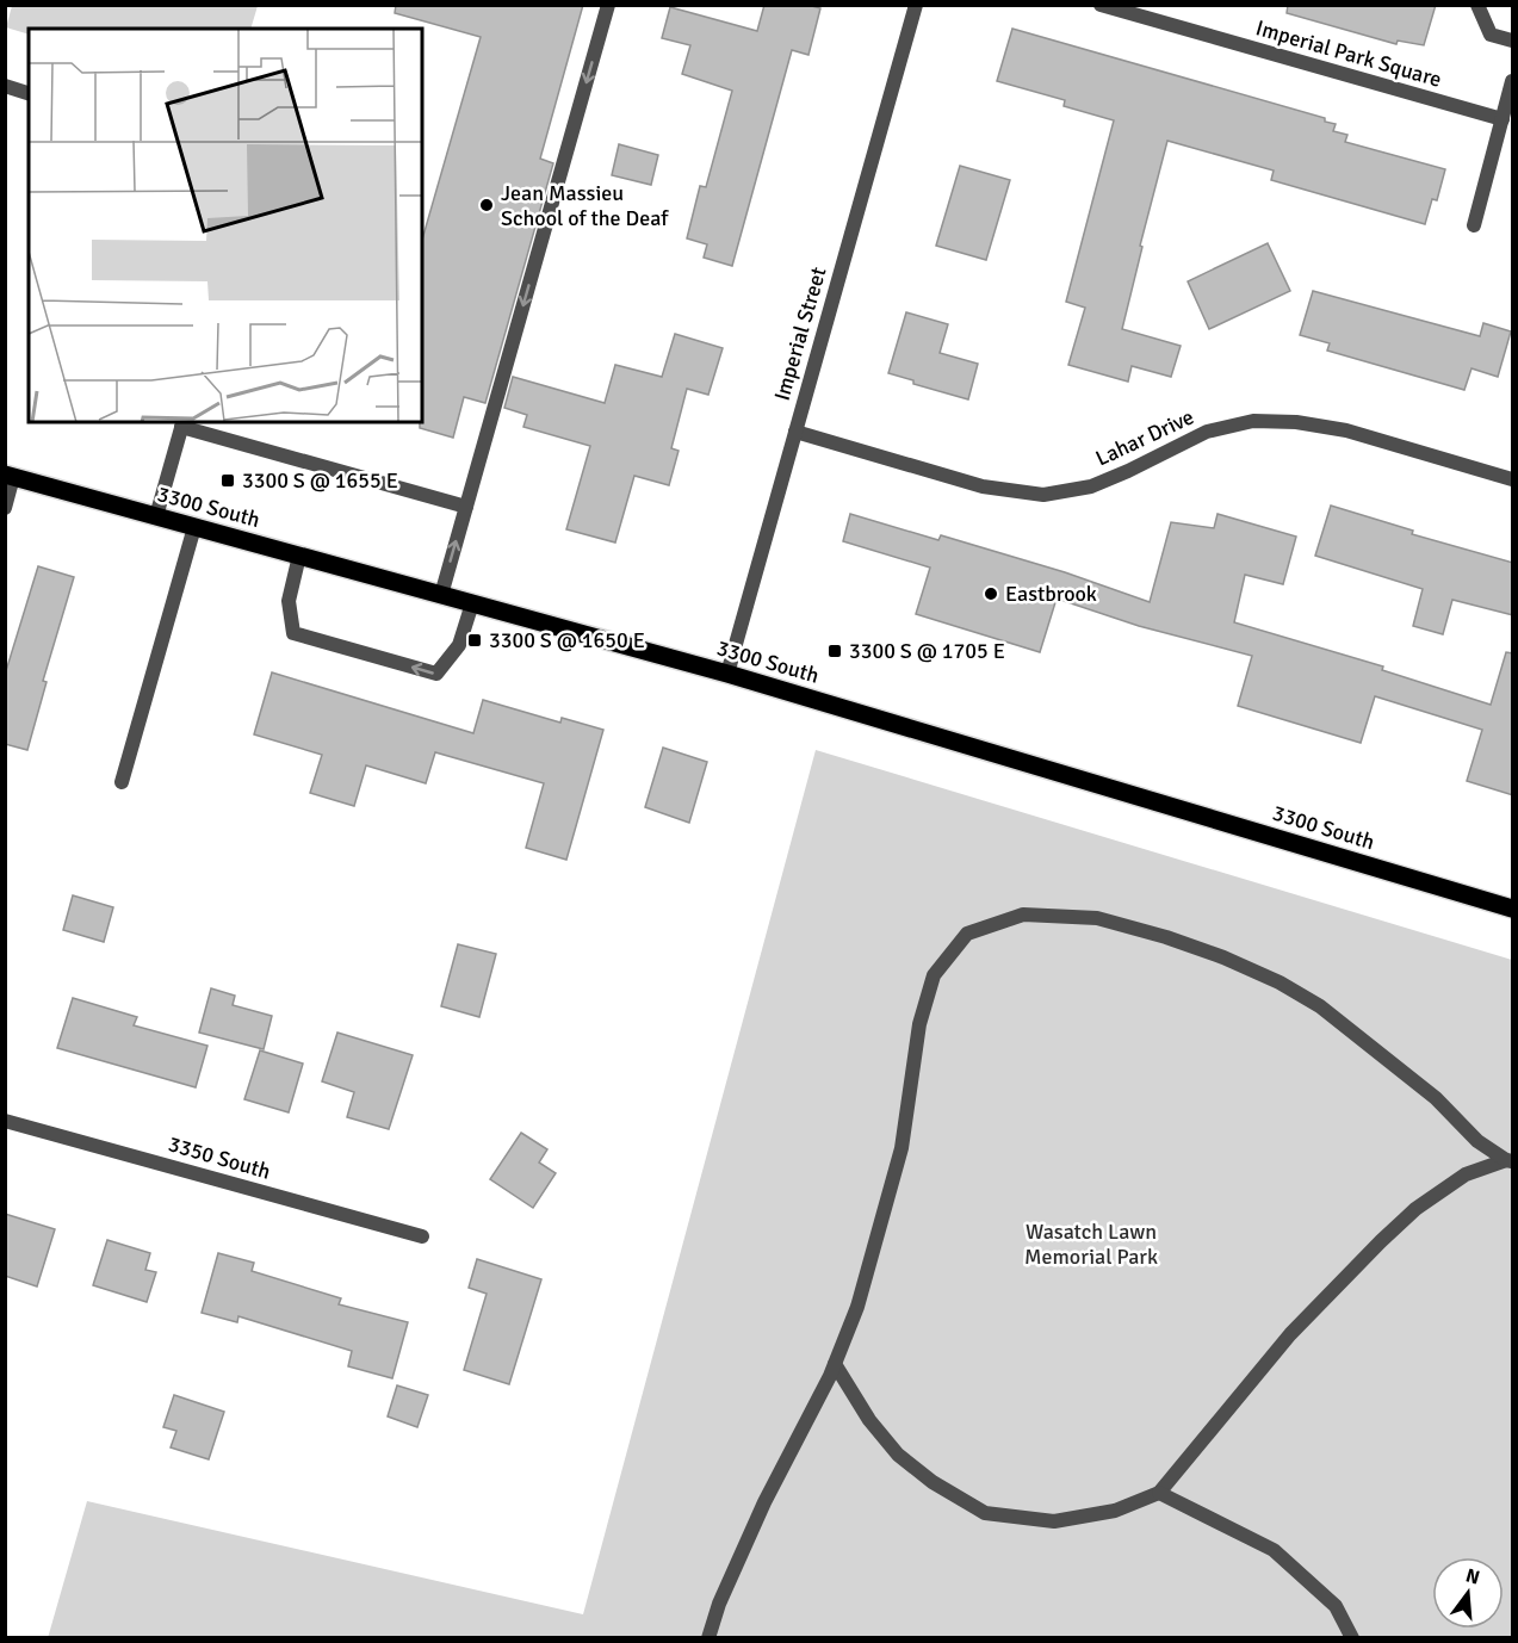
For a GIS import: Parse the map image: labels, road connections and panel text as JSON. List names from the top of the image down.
{
  "streets": {
    "main road": ["3300 South"],
    "street": [
      "Imperial Park Square",
      "Imperial Street",
      "Lahar Drive",
      "3350 South"
    ]
  },
  "crossings": [
    ["Imperial Street", "Lahar Drive"],
    ["Imperial Street", "3300 South"]
  ],
  "parks": ["Wasatch Lawn Memorial Park"],
  "places": {
    "other": ["Jean Massieu School of the Deaf", "Eastbrook"],
    "transit": ["3300 S @ 1655 E", "3300 S @ 1650 E", "3300 S @ 1705 E"]
  },
  "north": "top"
}
